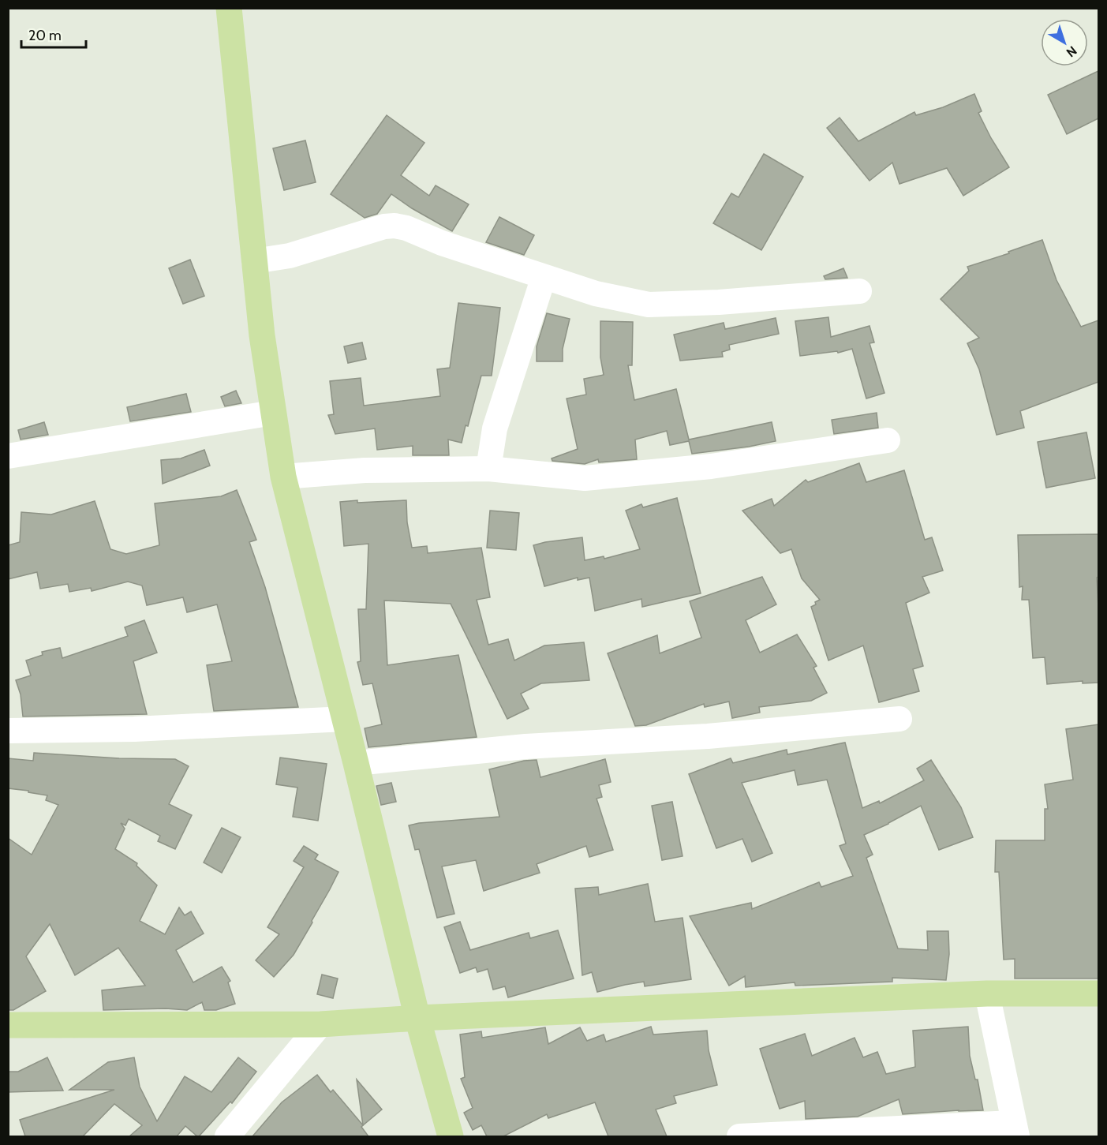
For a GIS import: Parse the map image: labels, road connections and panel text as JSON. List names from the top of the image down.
{
  "scale_bar": "20 m",
  "north": "bottom right"
}
